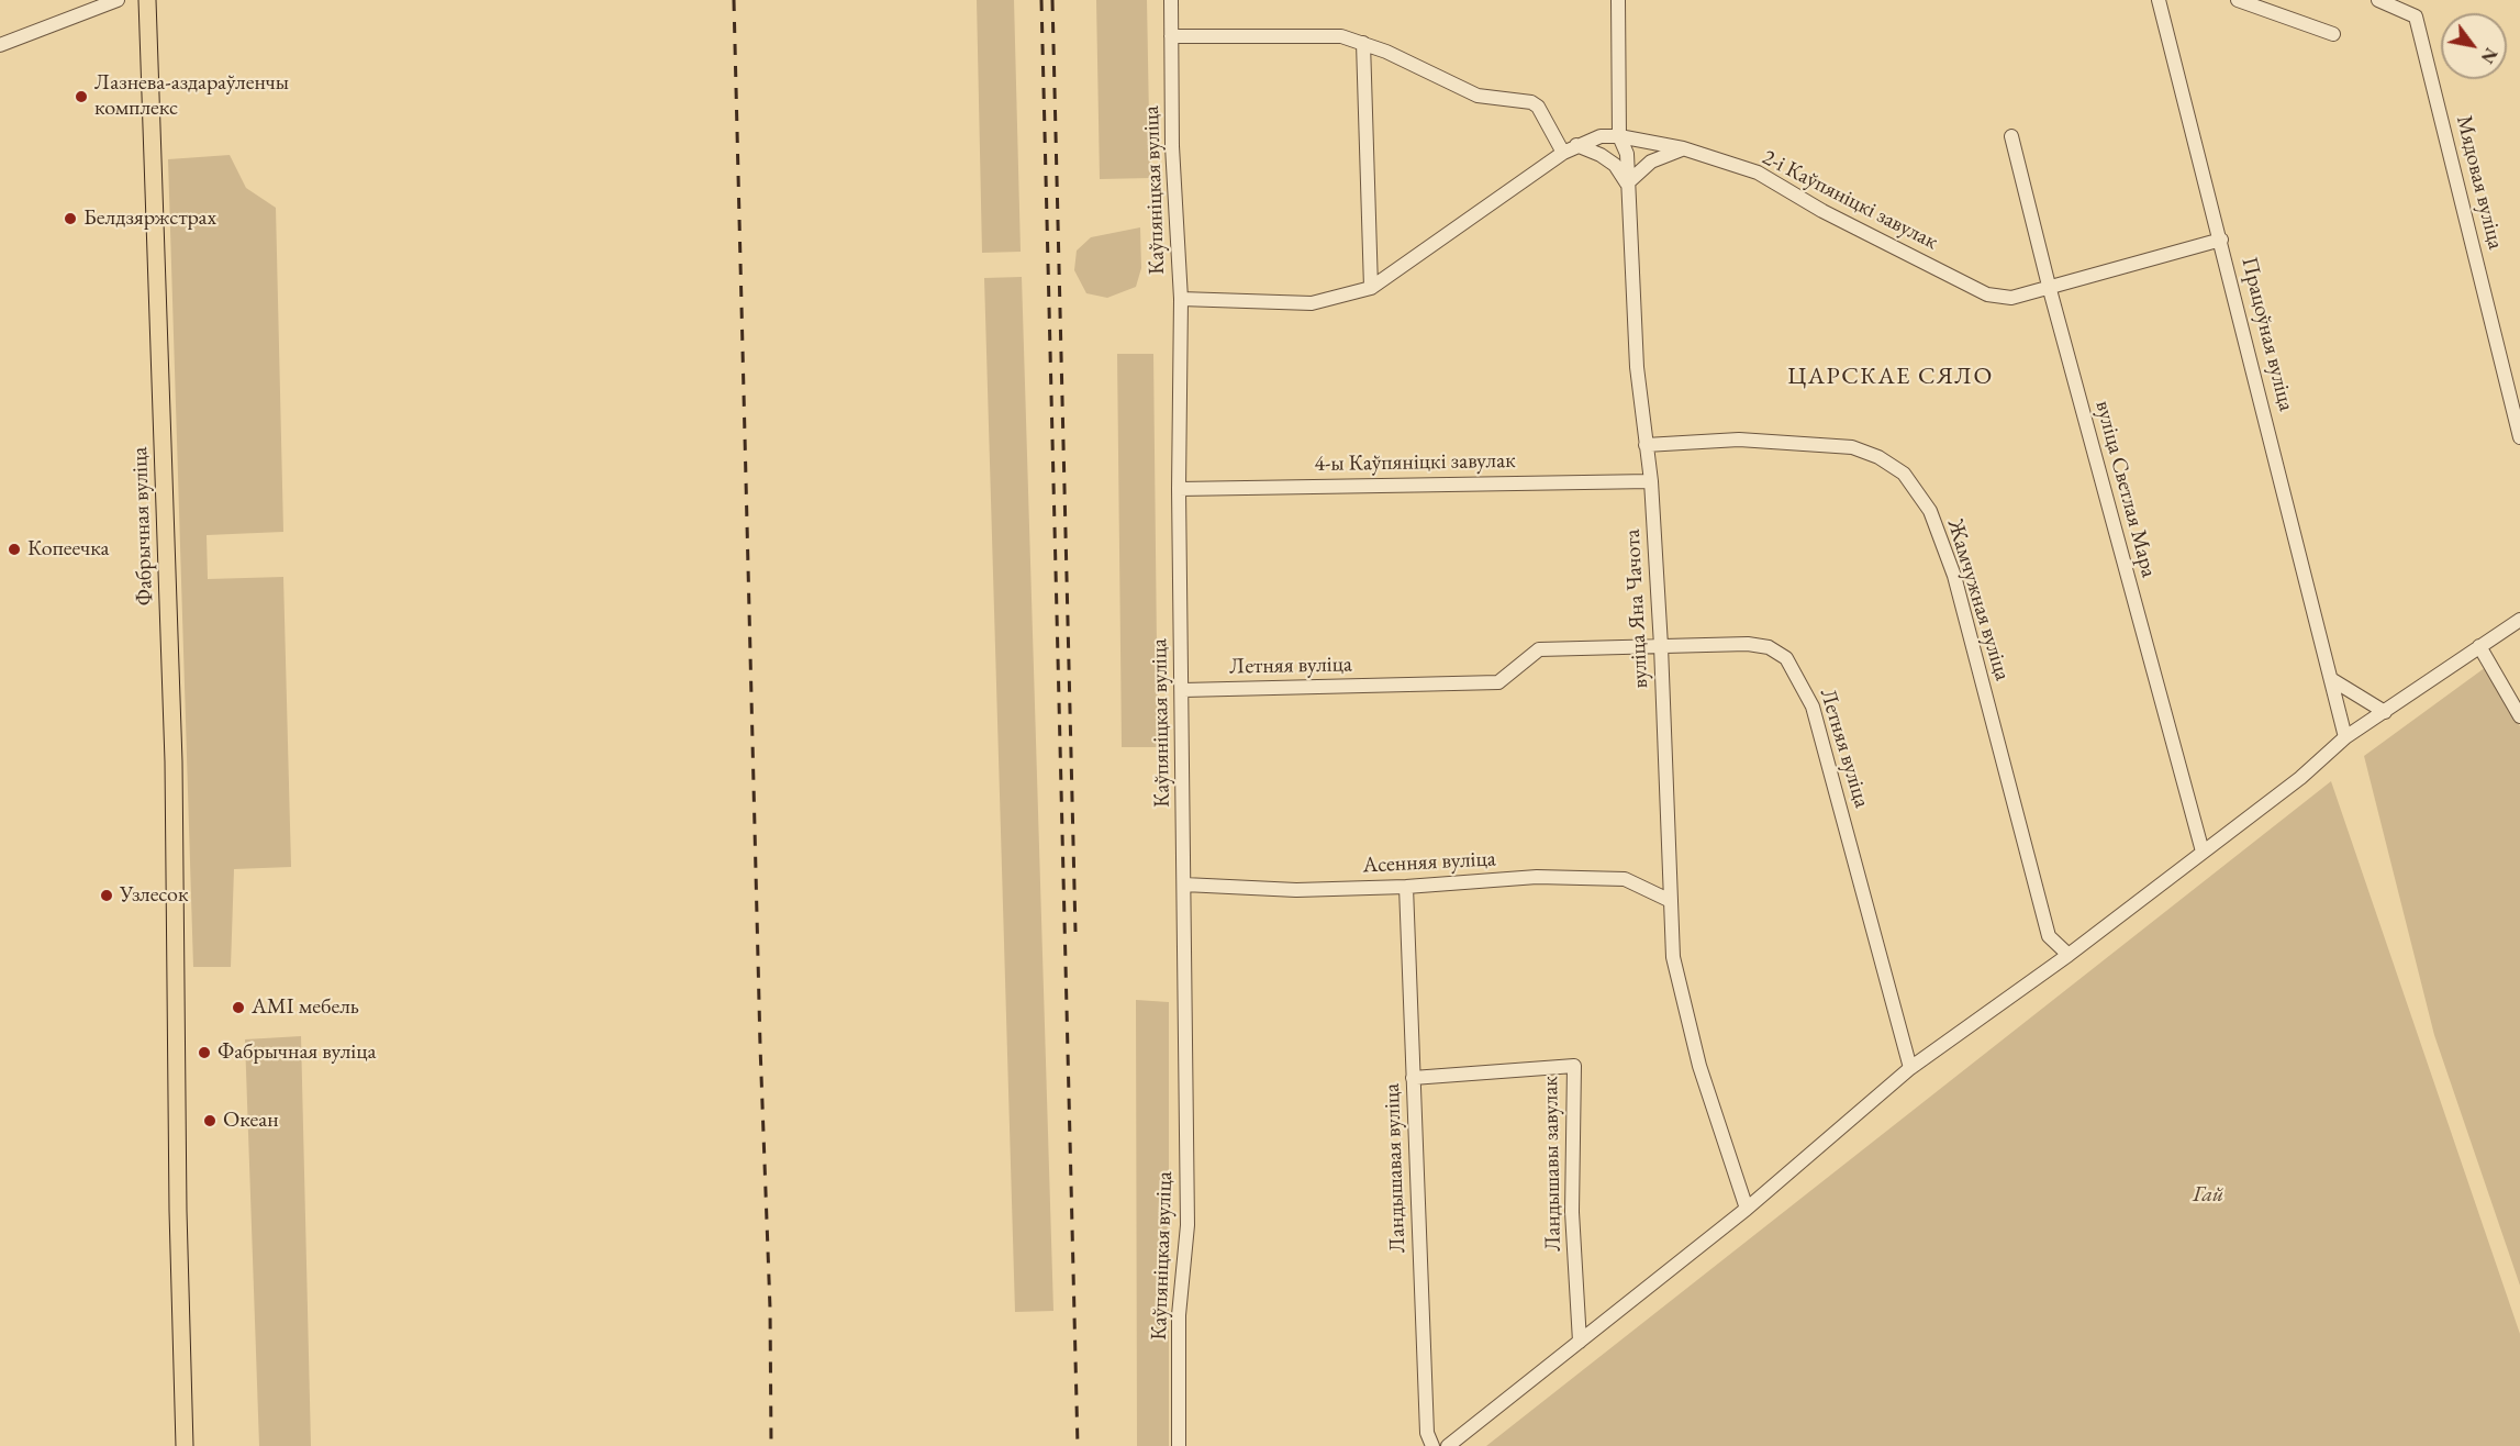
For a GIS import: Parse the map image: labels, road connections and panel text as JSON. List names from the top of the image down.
{
  "streets": {
    "main road": ["Фабрычная вуліца"],
    "street": [
      "Мядовая вуліца",
      "Каўпяніцкая вуліца",
      "2-і Каўпяніцкі завулак",
      "Працоўная вуліца",
      "4-ы Каўпяніцкі завулак",
      "вуліца Светлая Мара",
      "Жамчужная вуліца",
      "вуліца Яна Чачота",
      "Летняя вуліца",
      "Асенняя вуліца",
      "Ландышавы завулак",
      "Ландышавая вуліца"
    ]
  },
  "crossings": [
    ["Каўпяніцкая вуліца", "2-і Каўпяніцкі завулак"],
    ["Каўпяніцкая вуліца", "4-ы Каўпяніцкі завулак"],
    ["Каўпяніцкая вуліца", "Летняя вуліца"],
    ["Каўпяніцкая вуліца", "Асенняя вуліца"],
    ["2-і Каўпяніцкі завулак", "Працоўная вуліца"],
    ["2-і Каўпяніцкі завулак", "вуліца Светлая Мара"],
    ["2-і Каўпяніцкі завулак", "вуліца Яна Чачота"],
    ["4-ы Каўпяніцкі завулак", "вуліца Яна Чачота"],
    ["Жамчужная вуліца", "вуліца Яна Чачота"],
    ["вуліца Яна Чачота", "Летняя вуліца"],
    ["вуліца Яна Чачота", "Асенняя вуліца"],
    ["Асенняя вуліца", "Ландышавая вуліца"],
    ["Ландышавы завулак", "Ландышавая вуліца"]
  ],
  "districts": ["ЦАРСКАЕ СЯЛО"],
  "parks": ["Гай"],
  "places": [
    "Лазнева-аздараўленчы комплекс",
    "Белдзяржстрах",
    "Копеечка",
    "Узлесок",
    "AMI мебель",
    "Фабрычная вуліца",
    "Океан"
  ],
  "north": "bottom right"
}
